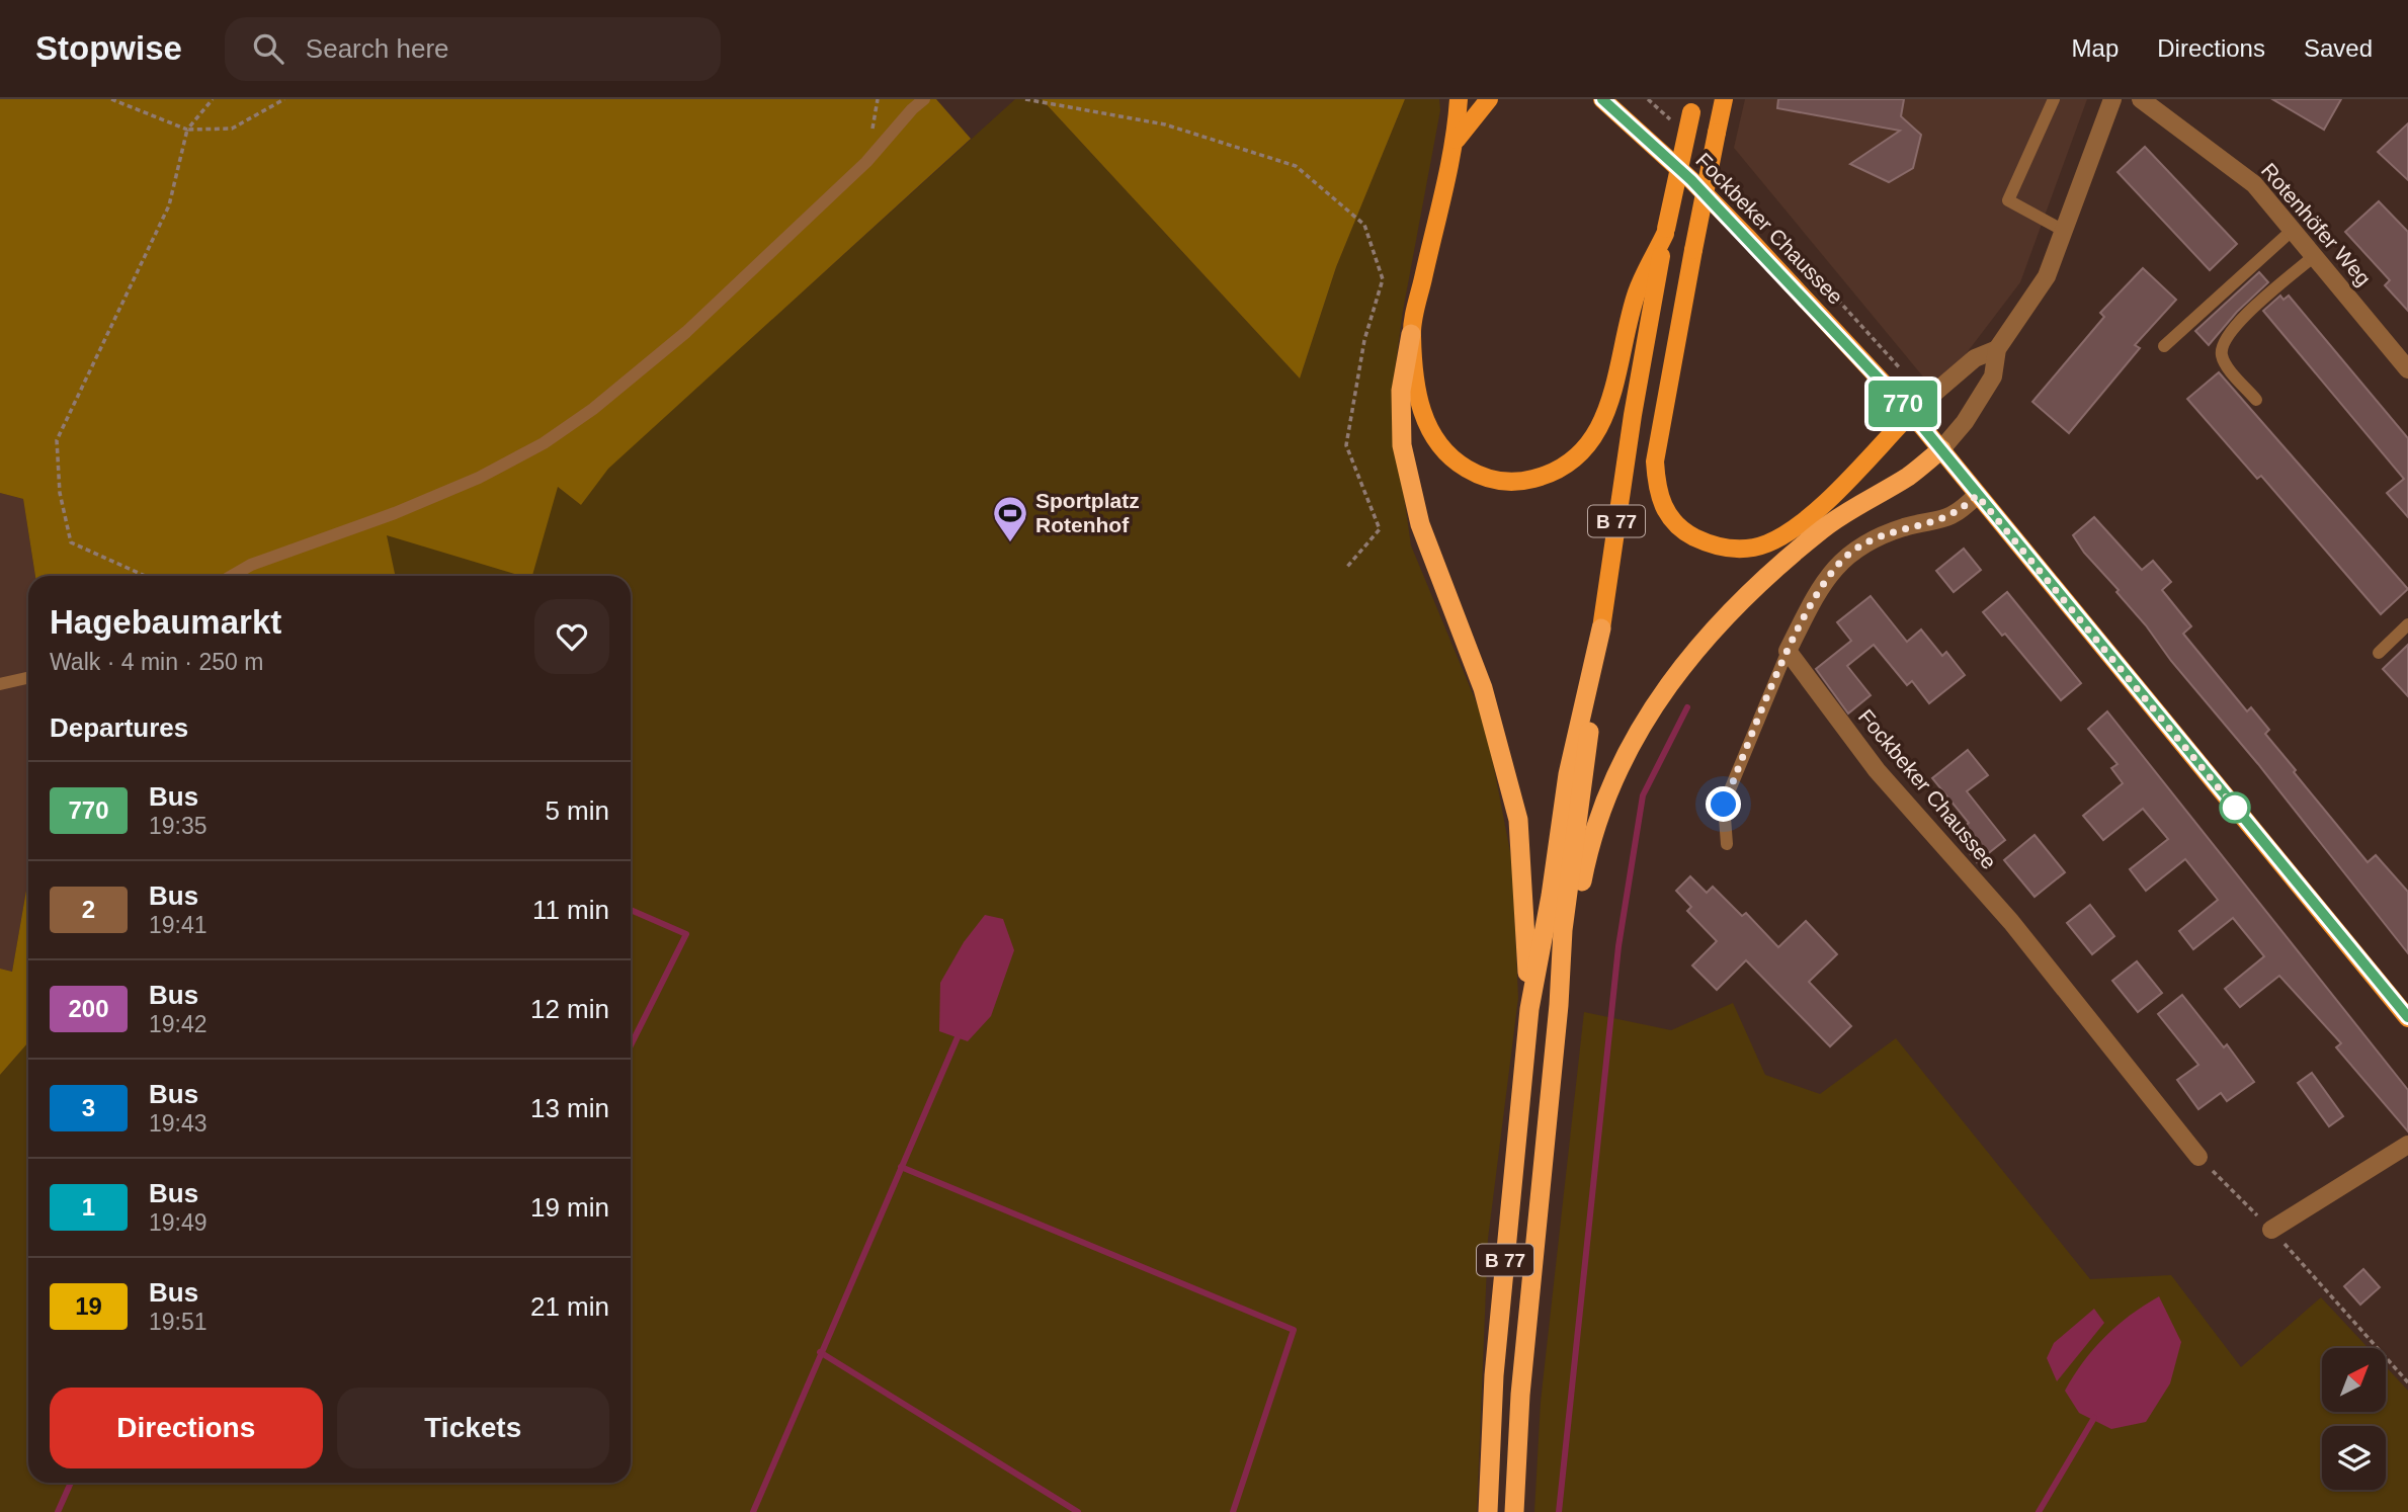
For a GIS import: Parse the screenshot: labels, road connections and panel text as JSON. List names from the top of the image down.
{
  "streets": {
    "highway": ["B 77"],
    "main road": ["Fockbeker Chaussee"],
    "street": ["Rotenhöfer Weg"]
  },
  "places": {
    "sports": ["Sportplatz Rotenhof"]
  },
  "lines": ["bus line 770"],
  "north": "top right",
  "page": {
    "header": "Stopwise",
    "search": "Search here",
    "nav": ["Map", "Directions", "Saved"],
    "on_map": "770",
    "heading": [
      ["Hagebaumarkt", "Walk · 4 min · 250 m"],
      "Departures"
    ],
    "list": [
      {
        "mark": "770",
        "name": "Bus",
        "note": "19:35",
        "value": "5 min"
      },
      {
        "mark": "2",
        "name": "Bus",
        "note": "19:41",
        "value": "11 min"
      },
      {
        "mark": "200",
        "name": "Bus",
        "note": "19:42",
        "value": "12 min"
      },
      {
        "mark": "3",
        "name": "Bus",
        "note": "19:43",
        "value": "13 min"
      },
      {
        "mark": "1",
        "name": "Bus",
        "note": "19:49",
        "value": "19 min"
      },
      {
        "mark": "19",
        "name": "Bus",
        "note": "19:51",
        "value": "21 min"
      }
    ],
    "buttons": ["Directions", "Tickets"]
  }
}
